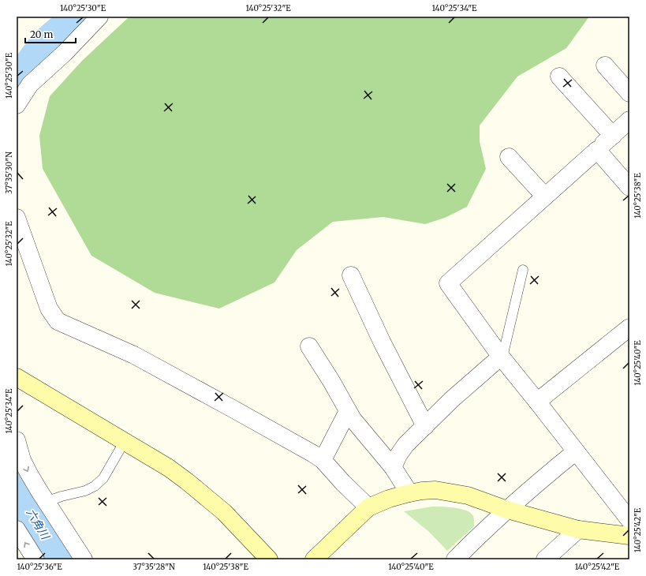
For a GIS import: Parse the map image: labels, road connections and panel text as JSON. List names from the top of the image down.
{
  "water": ["六角川"],
  "scale_bar": "20 m",
  "coordinates": [
    "140°25'30\"E",
    "140°25'32\"E",
    "140°25'34\"E",
    "37°35'30\"N",
    "140°25'38\"E",
    "140°25'40\"E",
    "140°25'42\"E",
    "140°25'36\"E",
    "37°35'28\"N"
  ]
}
